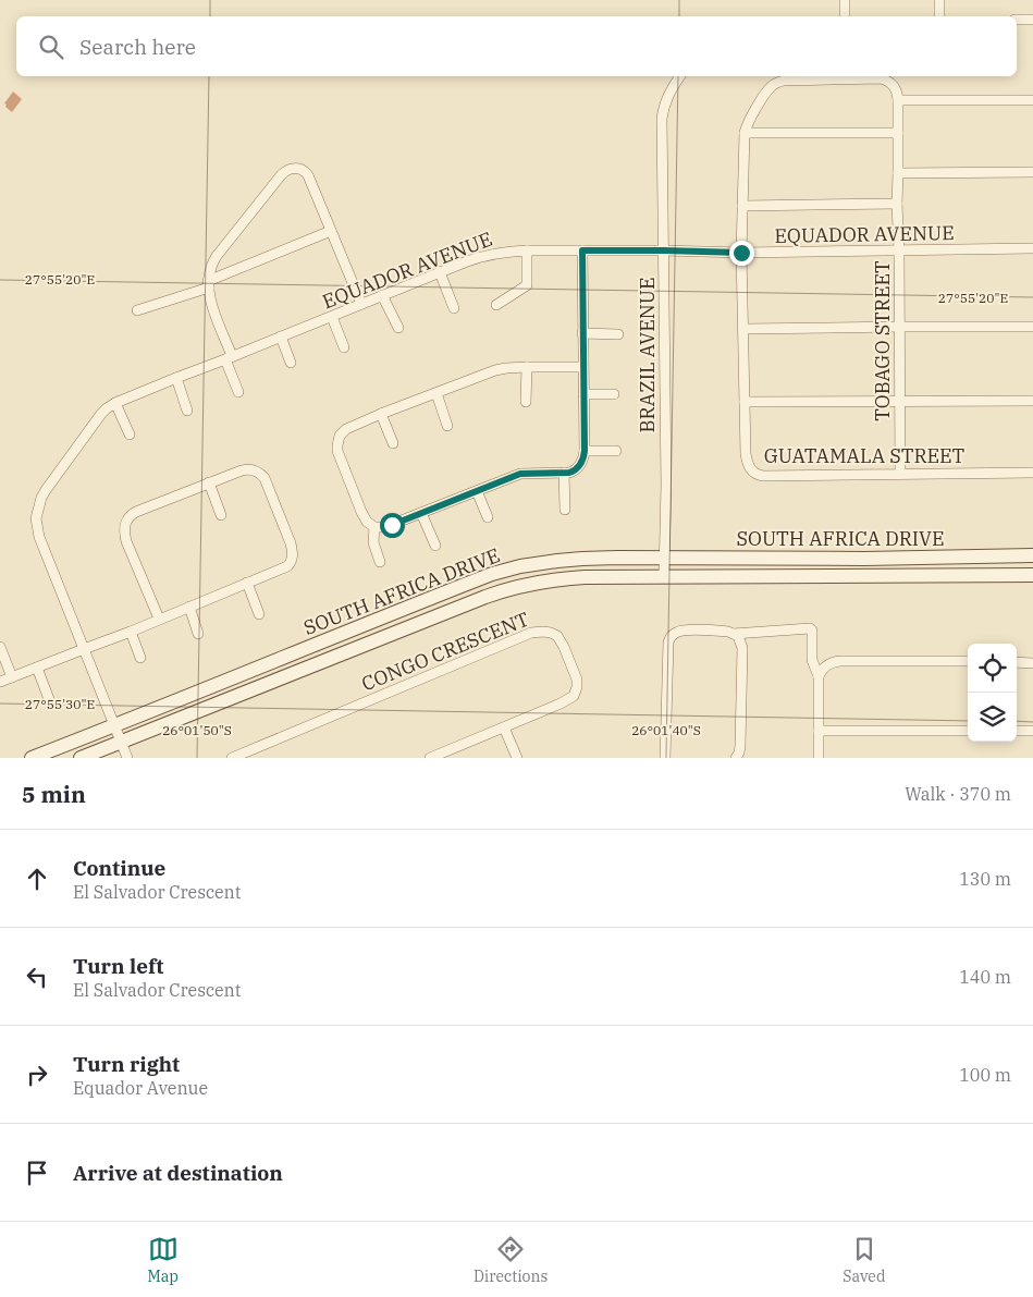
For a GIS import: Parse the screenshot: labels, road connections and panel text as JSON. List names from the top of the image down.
{
  "streets": {
    "street": [
      "EQUADOR AVENUE",
      "TOBAGO STREET",
      "BRAZIL AVENUE",
      "GUATAMALA STREET",
      "SOUTH AFRICA DRIVE",
      "CONGO CRESCENT"
    ]
  },
  "crossings": [
    ["EQUADOR AVENUE", "TOBAGO STREET"],
    ["EQUADOR AVENUE", "BRAZIL AVENUE"],
    ["EQUADOR AVENUE", "GUATAMALA STREET"],
    ["TOBAGO STREET", "GUATAMALA STREET"],
    ["BRAZIL AVENUE", "SOUTH AFRICA DRIVE"]
  ],
  "page": {
    "search": "Search here",
    "heading": ["5 min", "Walk · 370 m"],
    "list": [
      ["Continue", "El Salvador Crescent", "130 m"],
      ["Turn left", "El Salvador Crescent", "140 m"],
      ["Turn right", "Equador Avenue", "100 m"],
      "Arrive at destination"
    ],
    "nav": ["Map", "Directions", "Saved"]
  },
  "coordinates": [
    "27°55'20\"E",
    "27°55'30\"E",
    "26°01'50\"S",
    "26°01'40\"S"
  ]
}
